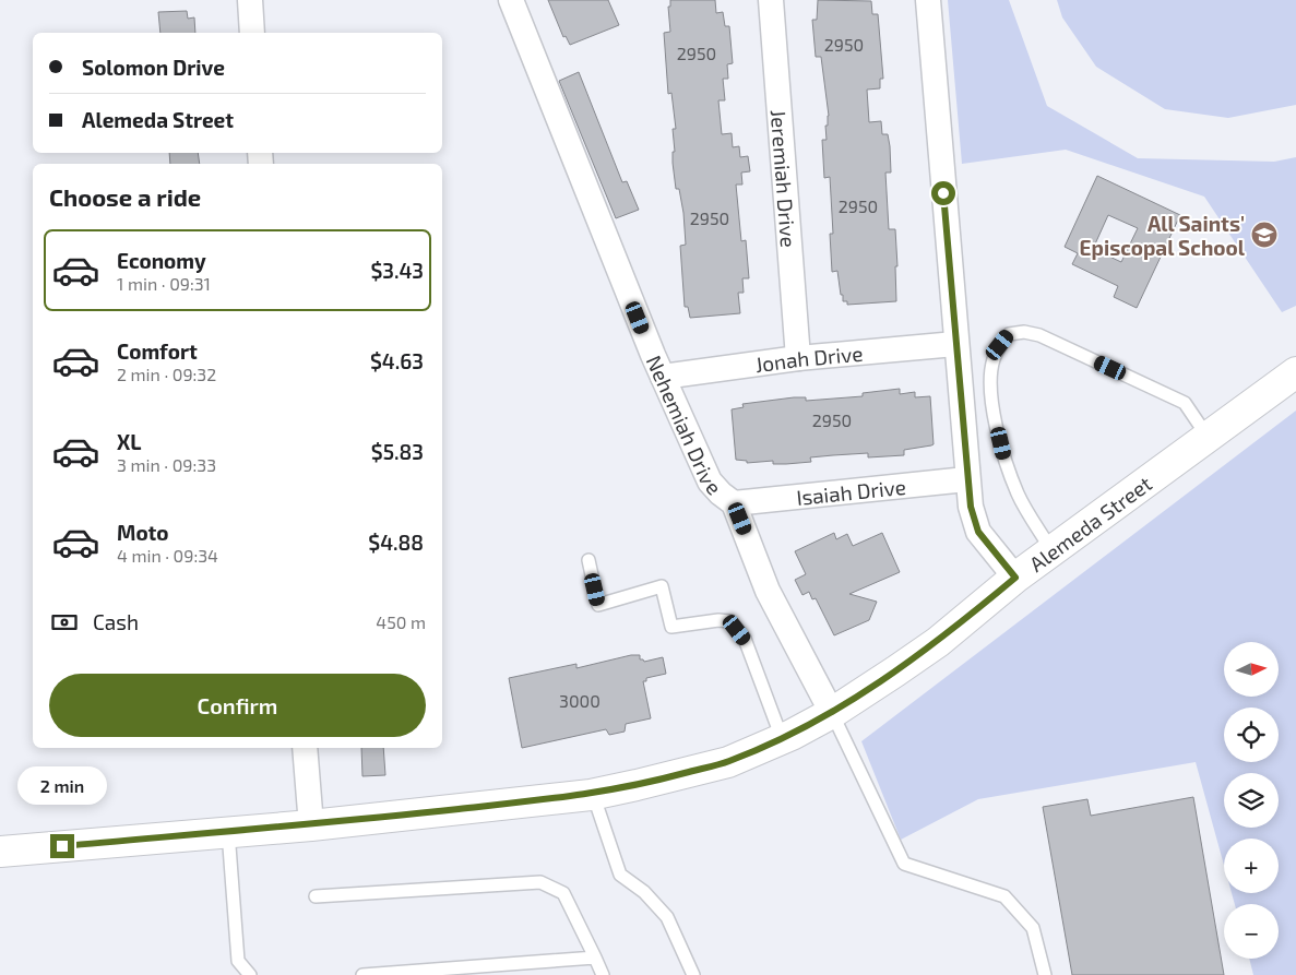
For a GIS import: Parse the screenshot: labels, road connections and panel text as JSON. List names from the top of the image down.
{
  "streets": {
    "street": [
      "Jeremiah Drive",
      "Jonah Drive",
      "Nehemiah Drive",
      "Isaiah Drive",
      "Alemeda Street"
    ]
  },
  "crossings": [
    ["Jeremiah Drive", "Jonah Drive"],
    ["Jonah Drive", "Nehemiah Drive"],
    ["Nehemiah Drive", "Isaiah Drive"],
    ["Nehemiah Drive", "Alemeda Street"]
  ],
  "places": {
    "school or university": ["All Saints' Episcopal School"]
  },
  "house_numbers": [
    "2950",
    "2950",
    "2950",
    "2950",
    "2950",
    "3000"
  ],
  "north": "right",
  "page": {
    "banner": ["Solomon Drive", "Alemeda Street"],
    "heading": "Choose a ride",
    "list": [
      {
        "name": "Economy",
        "note": "1 min · 09:31",
        "value": "$3.43"
      },
      {
        "name": "Comfort",
        "note": "2 min · 09:32",
        "value": "$4.63"
      },
      {
        "name": "XL",
        "note": "3 min · 09:33",
        "value": "$5.83"
      },
      {
        "name": "Moto",
        "note": "4 min · 09:34",
        "value": "$4.88"
      }
    ],
    "pay": ["Cash", "450 m"],
    "map_buttons": ["+", "−"],
    "buttons": "Confirm",
    "bubble": "2 min"
  }
}
